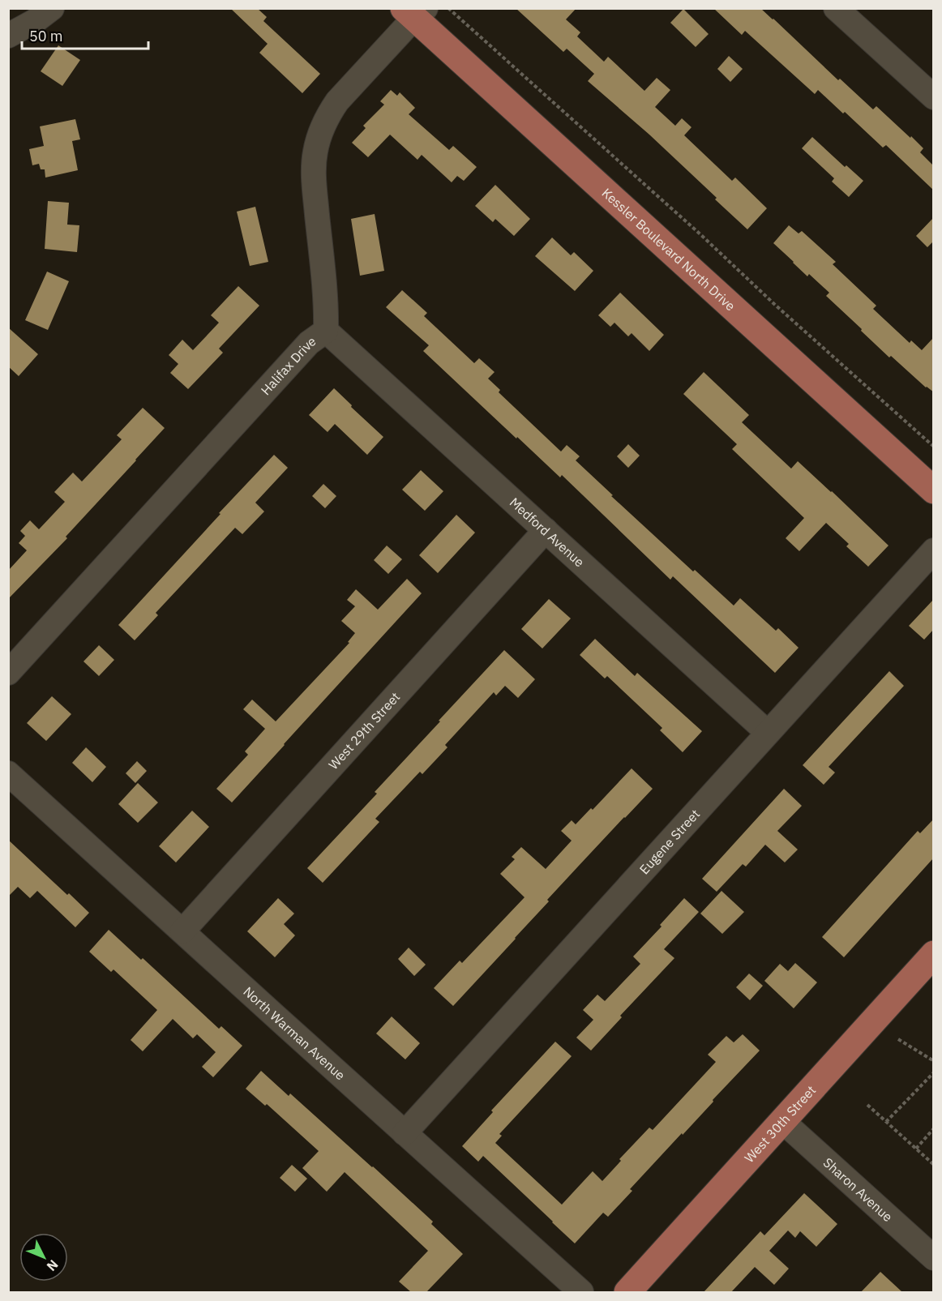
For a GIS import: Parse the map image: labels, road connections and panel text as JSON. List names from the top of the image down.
{
  "streets": {
    "main road": ["Kessler Boulevard North Drive", "West 30th Street"],
    "street": [
      "Halifax Drive",
      "Medford Avenue",
      "West 29th Street",
      "Eugene Street",
      "North Warman Avenue",
      "Sharon Avenue"
    ]
  },
  "crossings": [
    ["Kessler Boulevard North Drive", "Halifax Drive"],
    ["Halifax Drive", "Medford Avenue"],
    ["Medford Avenue", "West 29th Street"],
    ["Medford Avenue", "Eugene Street"],
    ["West 29th Street", "North Warman Avenue"],
    ["Eugene Street", "North Warman Avenue"],
    ["West 30th Street", "Sharon Avenue"]
  ],
  "scale_bar": "50 m",
  "north": "bottom right"
}
